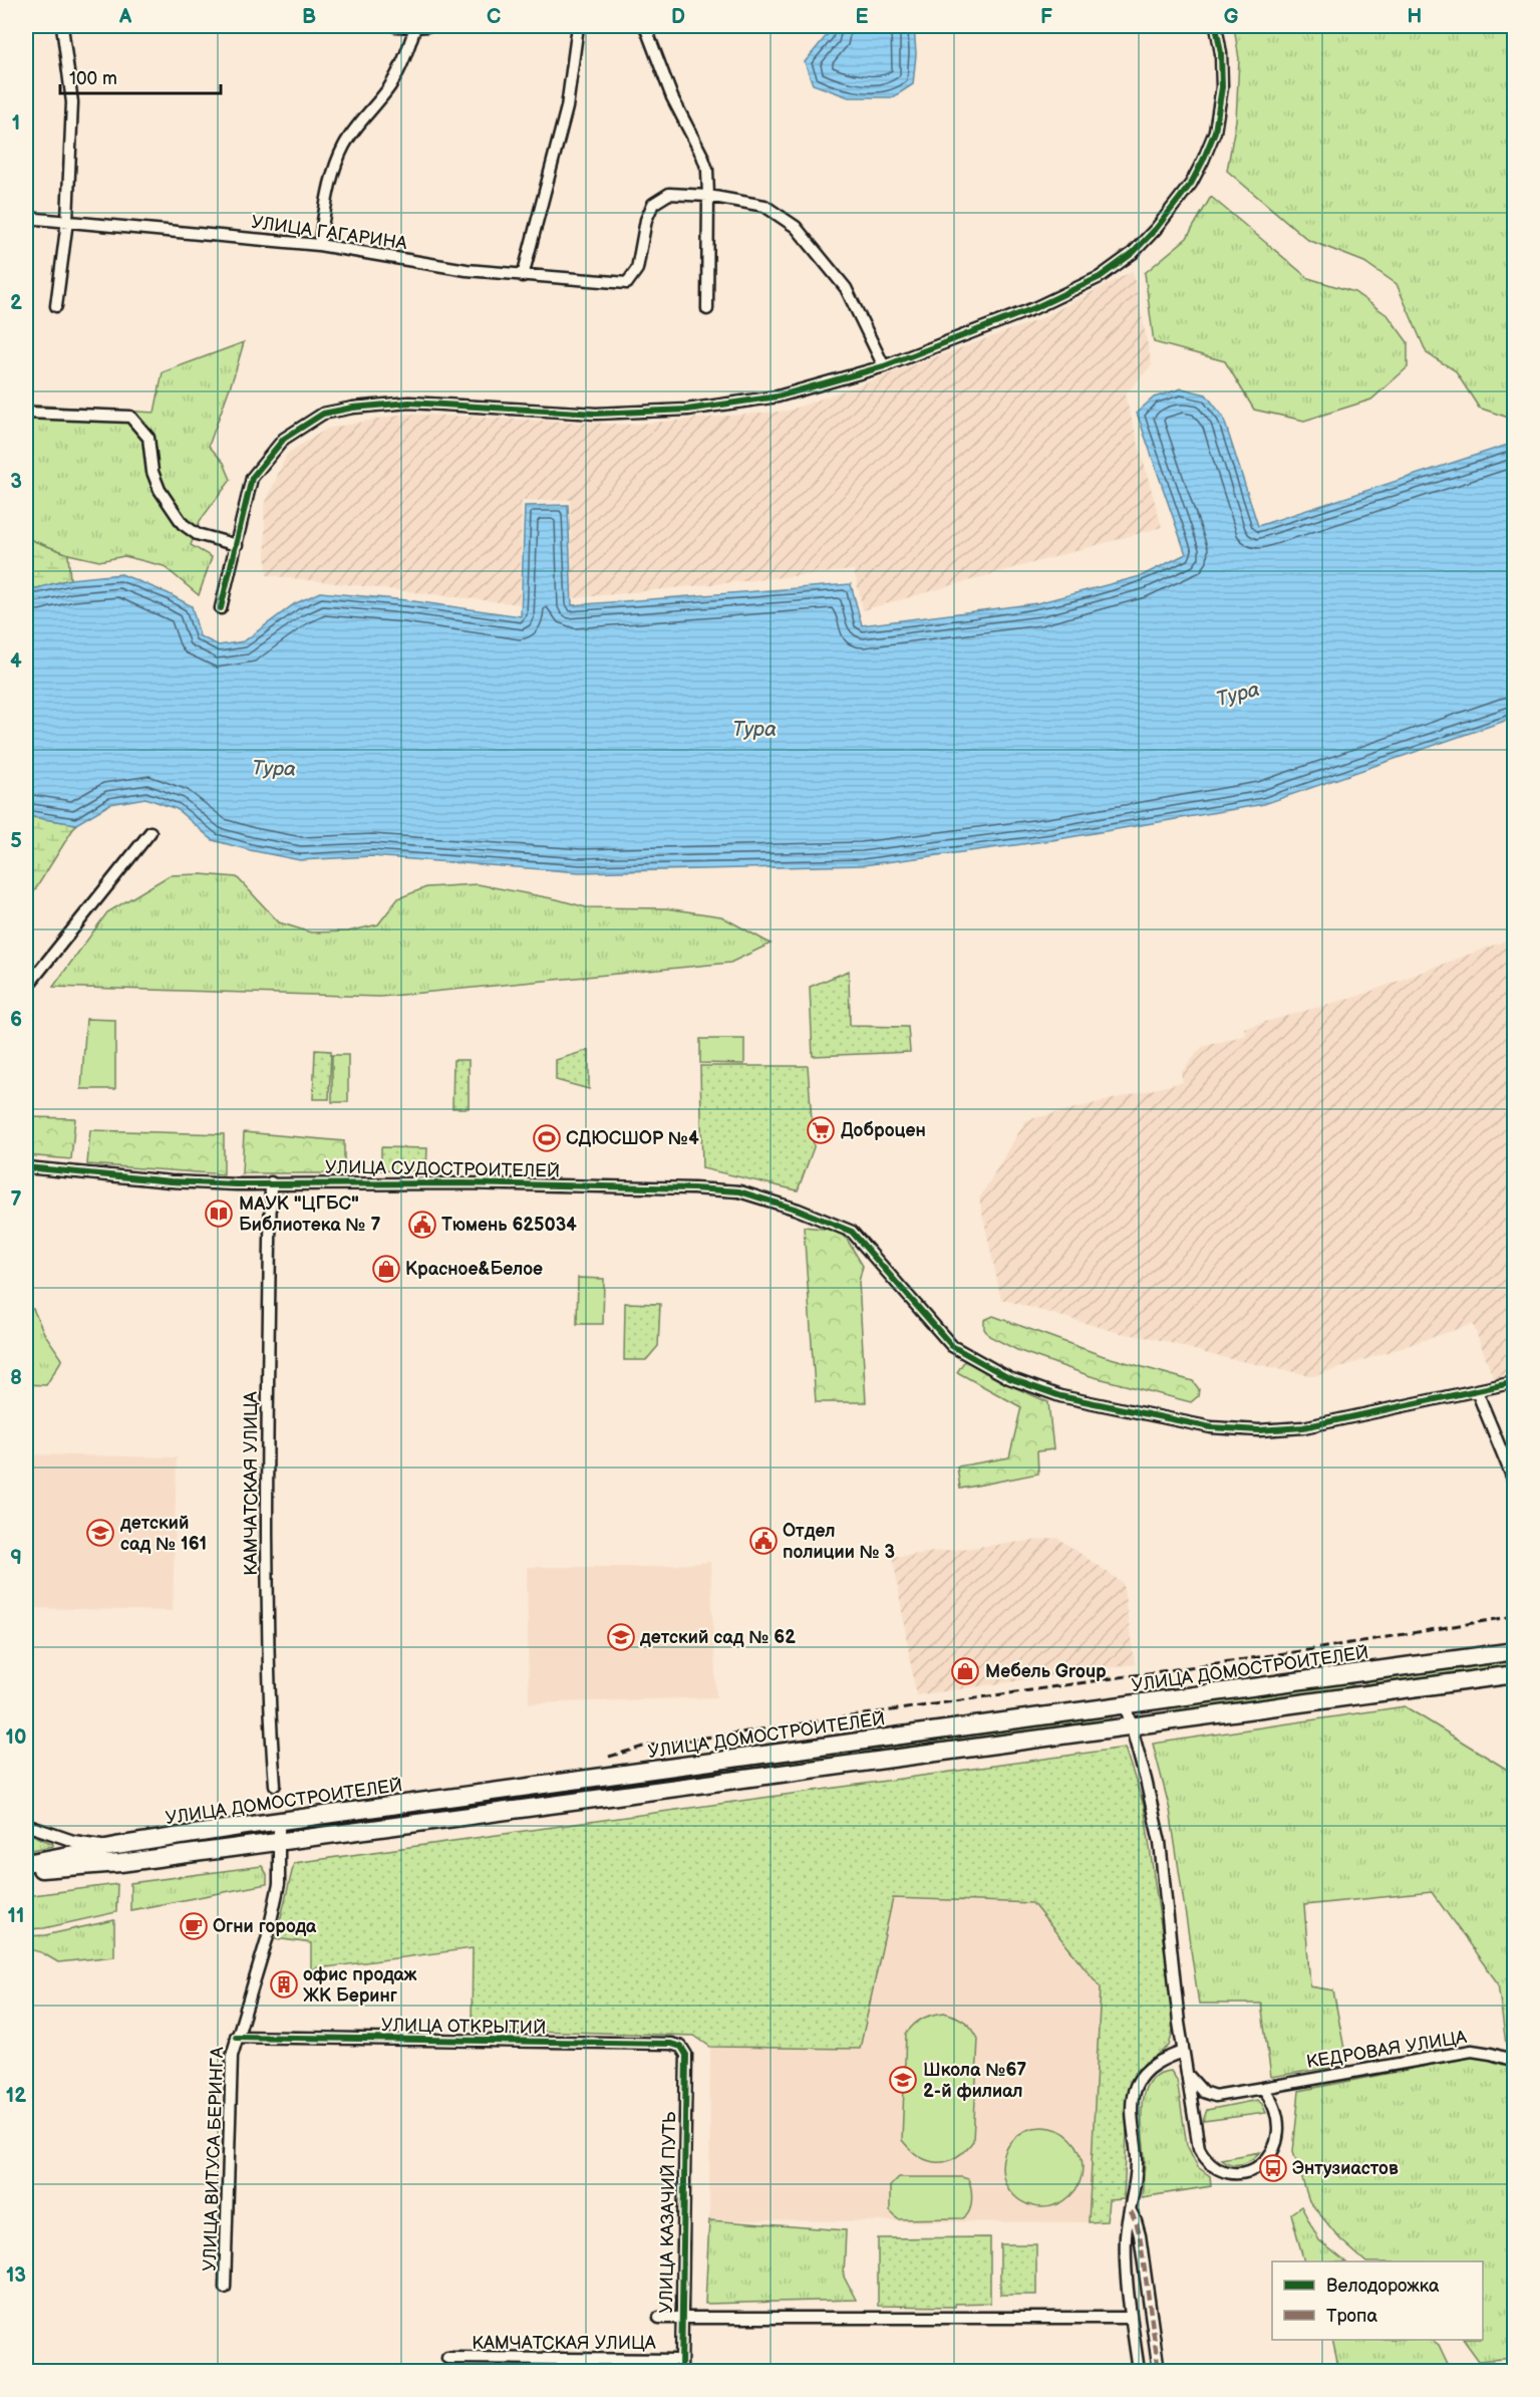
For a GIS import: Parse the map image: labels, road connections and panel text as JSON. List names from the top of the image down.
{
  "streets": {
    "main road": ["УЛИЦА ДОМОСТРОИТЕЛЕЙ"],
    "street": [
      "УЛИЦА ГАГАРИНА",
      "УЛИЦА СУДОСТРОИТЕЛЕЙ",
      "КАМЧАТСКАЯ УЛИЦА",
      "УЛИЦА ОТКРЫТИЙ",
      "КЕДРОВАЯ УЛИЦА",
      "УЛИЦА ВИТУСА БЕРИНГА",
      "УЛИЦА КАЗАЧИЙ ПУТЬ"
    ]
  },
  "crossings": [
    ["УЛИЦА СУДОСТРОИТЕЛЕЙ", "КАМЧАТСКАЯ УЛИЦА"],
    ["КАМЧАТСКАЯ УЛИЦА", "УЛИЦА КАЗАЧИЙ ПУТЬ"],
    ["УЛИЦА ДОМОСТРОИТЕЛЕЙ", "УЛИЦА ВИТУСА БЕРИНГА"],
    ["УЛИЦА ОТКРЫТИЙ", "УЛИЦА ВИТУСА БЕРИНГА"],
    ["УЛИЦА ОТКРЫТИЙ", "УЛИЦА КАЗАЧИЙ ПУТЬ"]
  ],
  "water": ["Тура"],
  "places": {
    "supermarket": ["Доброцен"],
    "sports": ["СДЮСШОР №4"],
    "library": ["МАУК \"ЦГБС\" Библиотека № 7"],
    "public building": ["Тюмень 625034", "Отдел полиции № 3"],
    "shop": ["Красное&Белое", "Мебель Group"],
    "school or university": ["детский сад № 161", "детский сад № 62", "Школа №67 2-й филиал"],
    "cafe": ["Огни города"],
    "building": ["офис продаж ЖК Беринг"],
    "bus stop": ["Энтузиастов"]
  },
  "legend": ["Велодорожка", "Тропа"],
  "scale_bar": "100 m",
  "grid": {
    "columns": [
      "A",
      "B",
      "C",
      "D",
      "E",
      "F",
      "G",
      "H"
    ],
    "rows": [
      "1",
      "2",
      "3",
      "4",
      "5",
      "6",
      "7",
      "8",
      "9",
      "10",
      "11",
      "12",
      "13"
    ]
  }
}
